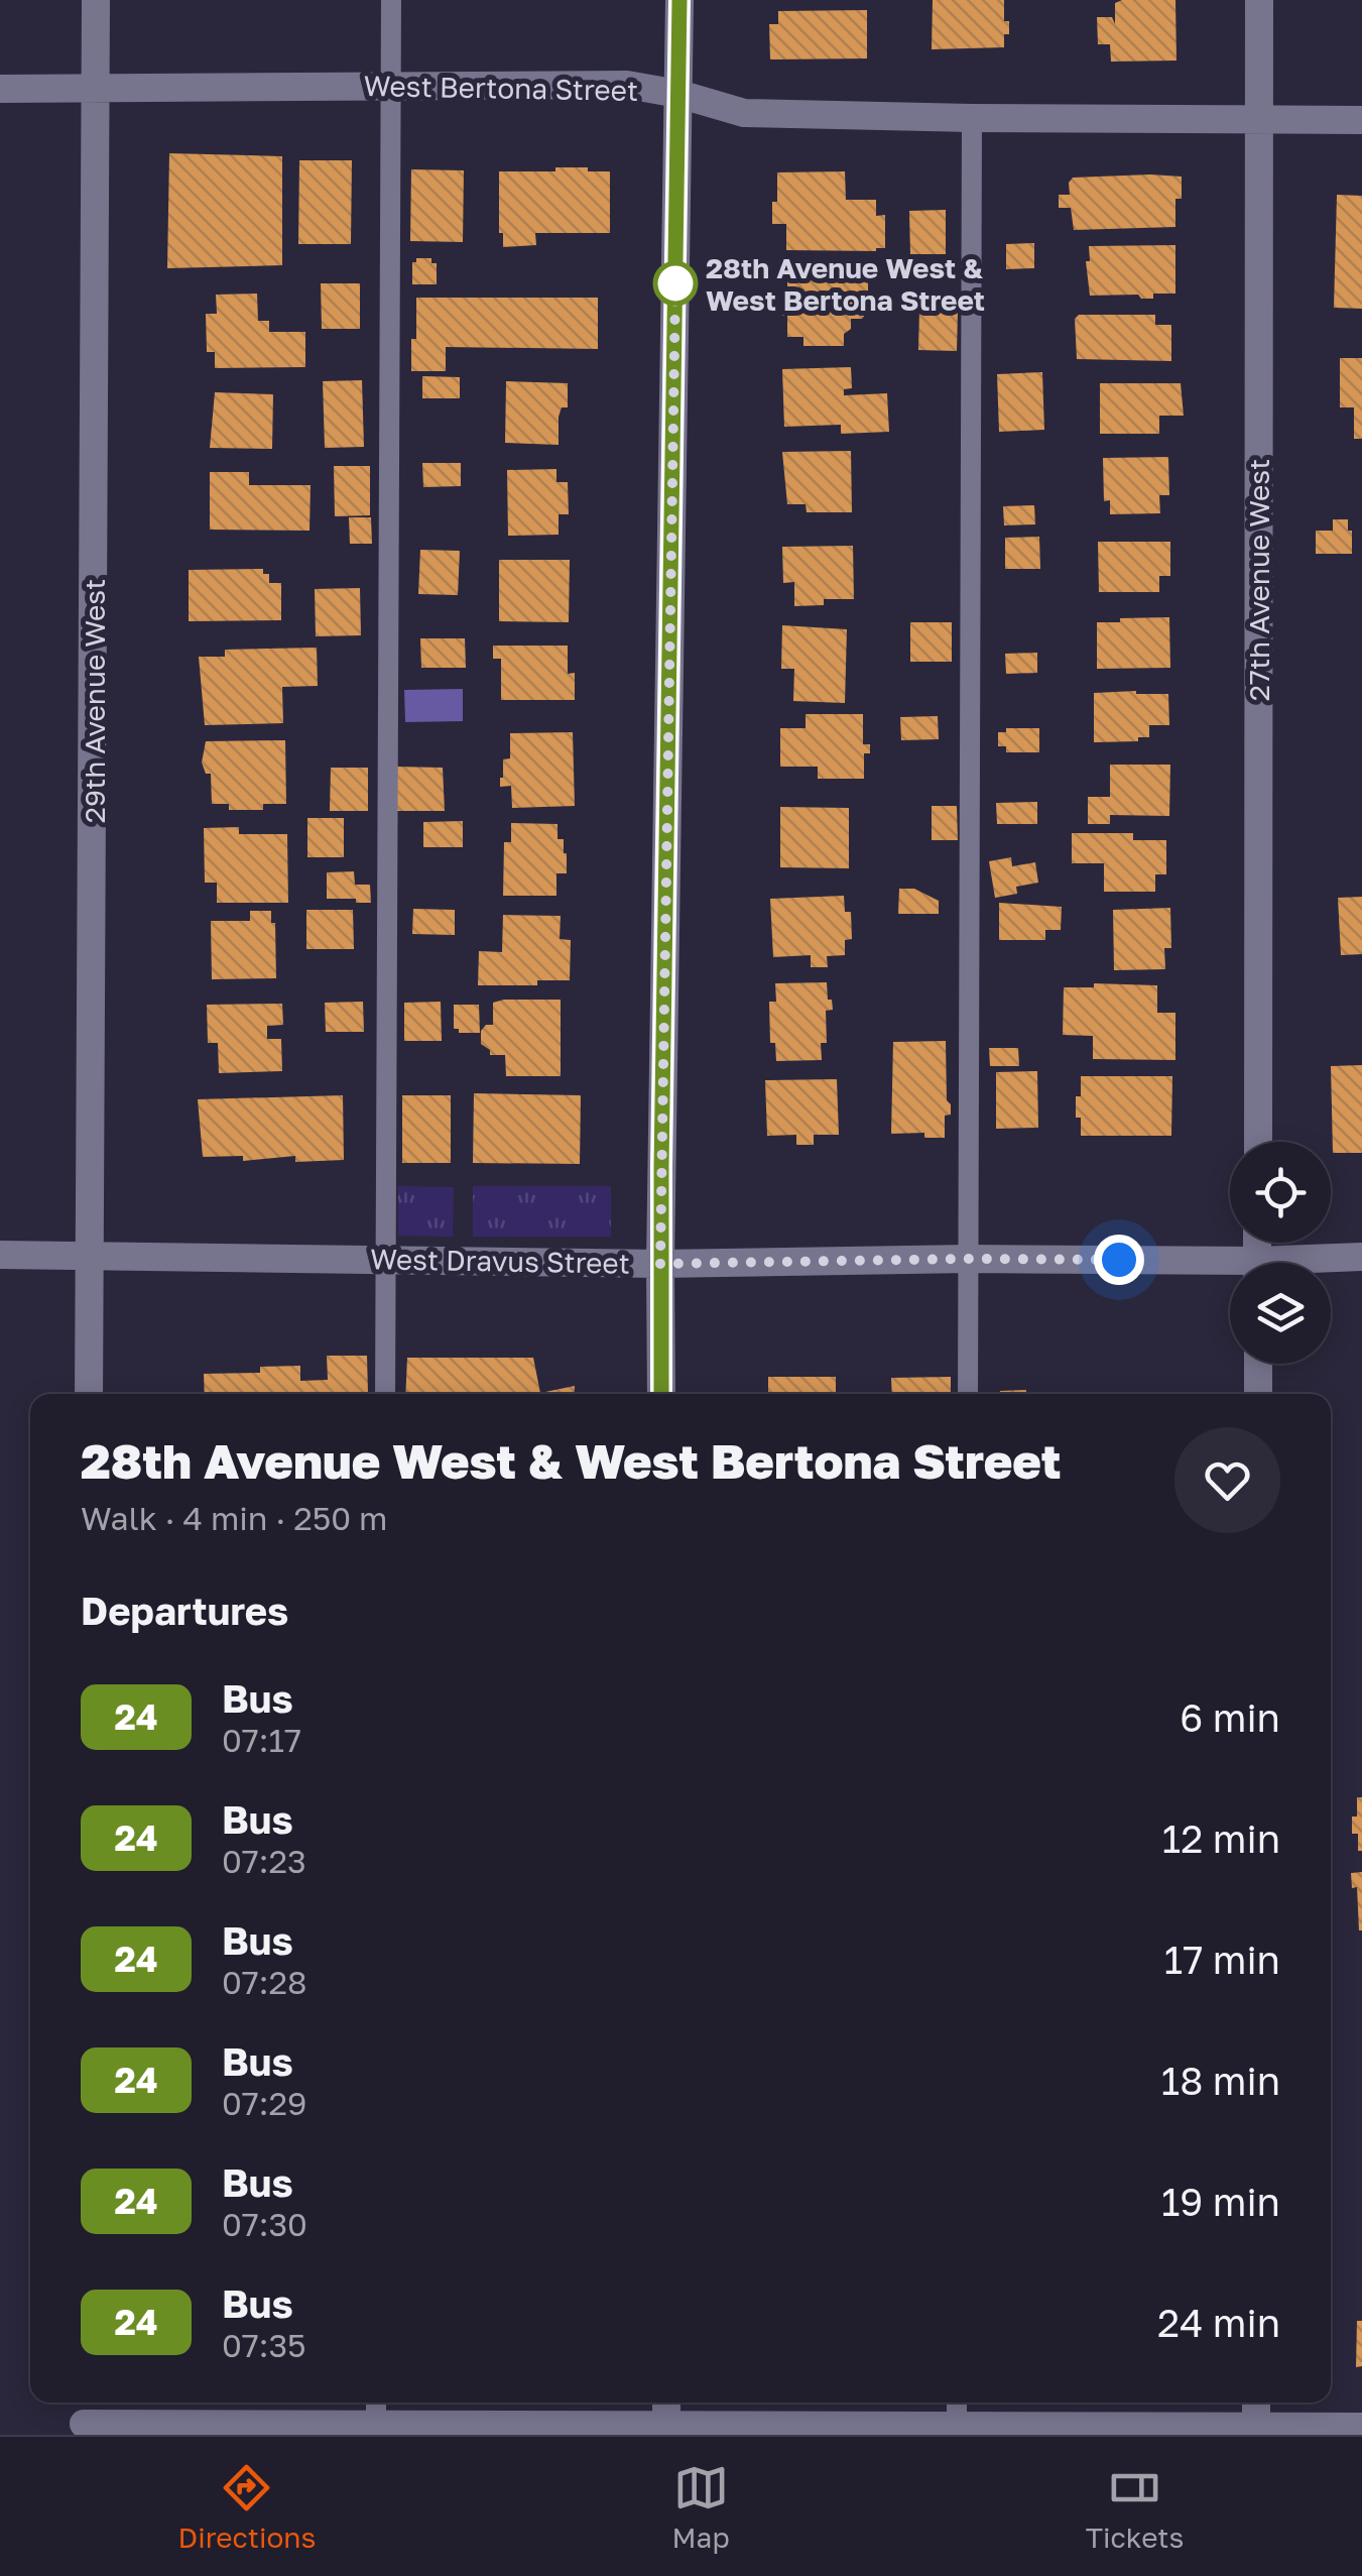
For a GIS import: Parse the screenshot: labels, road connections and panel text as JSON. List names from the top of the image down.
{
  "streets": {
    "street": [
      "West Bertona Street",
      "27th Avenue West",
      "29th Avenue West",
      "West Dravus Street"
    ]
  },
  "crossings": [
    ["West Bertona Street", "27th Avenue West"],
    ["West Bertona Street", "29th Avenue West"],
    ["29th Avenue West", "West Dravus Street"]
  ],
  "places": ["28th Avenue West & West Bertona Street"],
  "lines": ["bus line 24"],
  "page": {
    "heading": [
      ["28th Avenue West & West Bertona Street", "Walk · 4 min · 250 m"],
      "Departures"
    ],
    "list": [
      {
        "mark": "24",
        "name": "Bus",
        "note": "07:17",
        "value": "6 min"
      },
      {
        "mark": "24",
        "name": "Bus",
        "note": "07:23",
        "value": "12 min"
      },
      {
        "mark": "24",
        "name": "Bus",
        "note": "07:28",
        "value": "17 min"
      },
      {
        "mark": "24",
        "name": "Bus",
        "note": "07:29",
        "value": "18 min"
      },
      {
        "mark": "24",
        "name": "Bus",
        "note": "07:30",
        "value": "19 min"
      },
      {
        "mark": "24",
        "name": "Bus",
        "note": "07:35",
        "value": "24 min"
      }
    ],
    "tabs": ["Directions", "Map", "Tickets"]
  }
}
